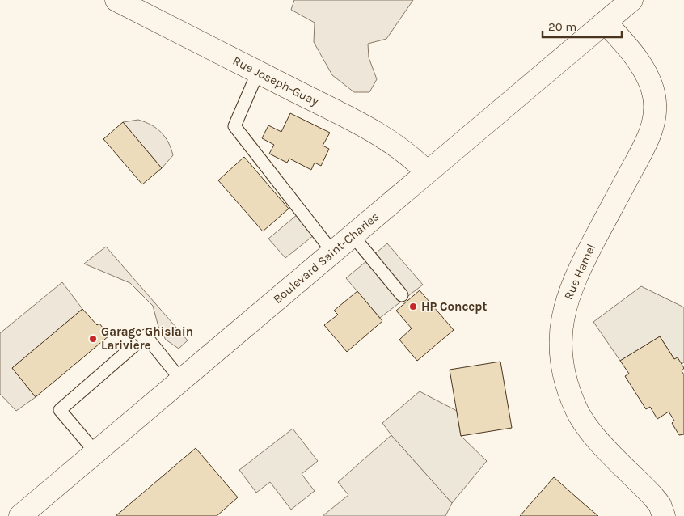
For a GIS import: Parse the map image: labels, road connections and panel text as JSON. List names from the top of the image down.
{
  "streets": {
    "street": ["Rue Joseph-Guay", "Boulevard Saint-Charles", "Rue Hamel"]
  },
  "crossings": [
    ["Rue Joseph-Guay", "Boulevard Saint-Charles"],
    ["Boulevard Saint-Charles", "Rue Hamel"]
  ],
  "places": ["HP Concept", "Garage Ghislain Larivière"],
  "scale_bar": "20 m"
}
